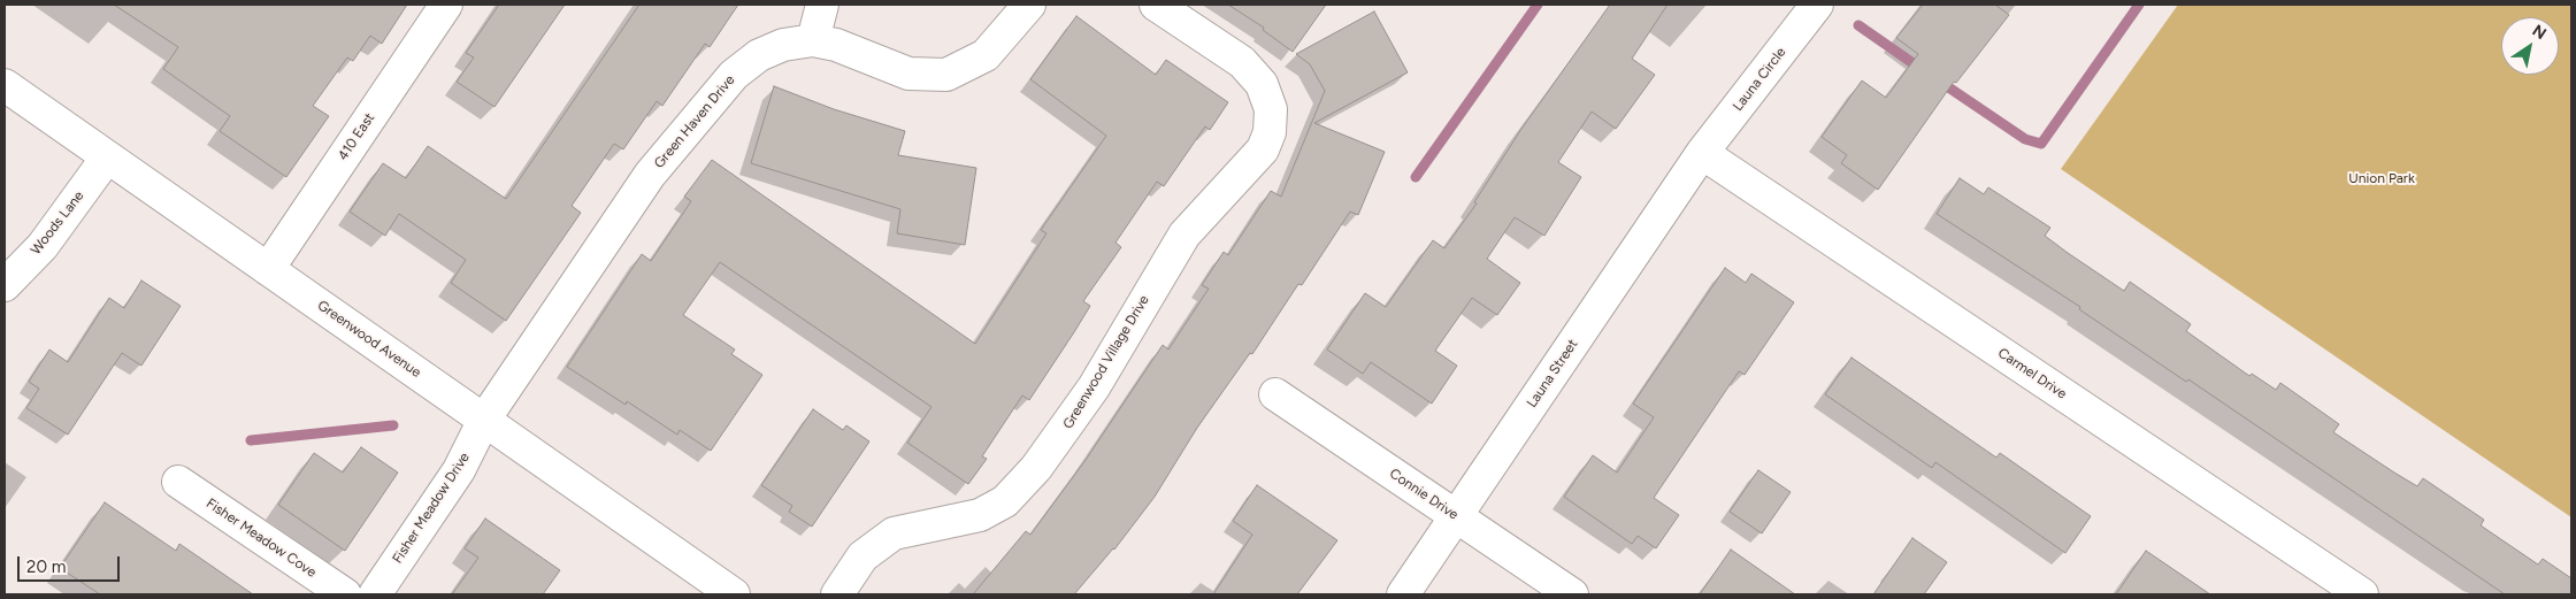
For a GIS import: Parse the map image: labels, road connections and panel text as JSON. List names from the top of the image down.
{
  "streets": {
    "street": [
      "Launa Circle",
      "Green Haven Drive",
      "410 East",
      "Woods Lane",
      "Greenwood Avenue",
      "Greenwood Village Drive",
      "Launa Street",
      "Carmel Drive",
      "Connie Drive",
      "Fisher Meadow Drive",
      "Fisher Meadow Cove"
    ]
  },
  "crossings": [
    ["Launa Circle", "Launa Street"],
    ["Launa Circle", "Carmel Drive"],
    ["Green Haven Drive", "Greenwood Avenue"],
    ["Green Haven Drive", "Fisher Meadow Drive"],
    ["410 East", "Greenwood Avenue"],
    ["Woods Lane", "Greenwood Avenue"],
    ["Greenwood Avenue", "Fisher Meadow Drive"],
    ["Launa Street", "Carmel Drive"],
    ["Launa Street", "Connie Drive"]
  ],
  "parks": ["Union Park"],
  "scale_bar": "20 m",
  "north": "top right"
}
